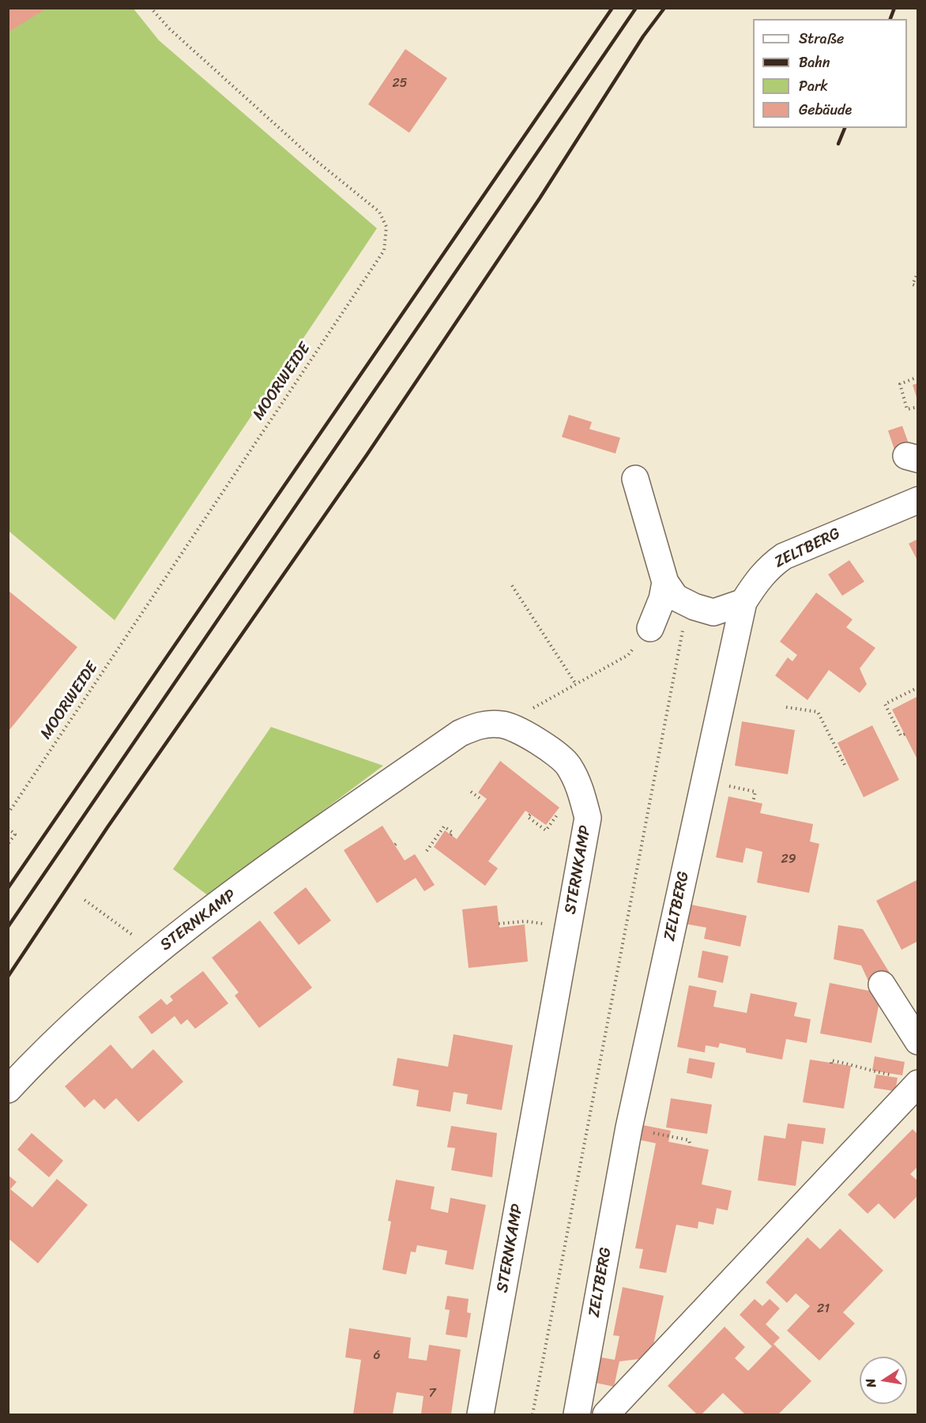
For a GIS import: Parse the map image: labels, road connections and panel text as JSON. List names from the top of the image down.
{
  "streets": {
    "street": ["ZELTBERG", "STERNKAMP"],
    "path": ["MOORWEIDE"]
  },
  "house_numbers": [
    "25",
    "29",
    "21",
    "6",
    "7"
  ],
  "legend": [
    "Straße",
    "Bahn",
    "Park",
    "Gebäude"
  ],
  "north": "left"
}
